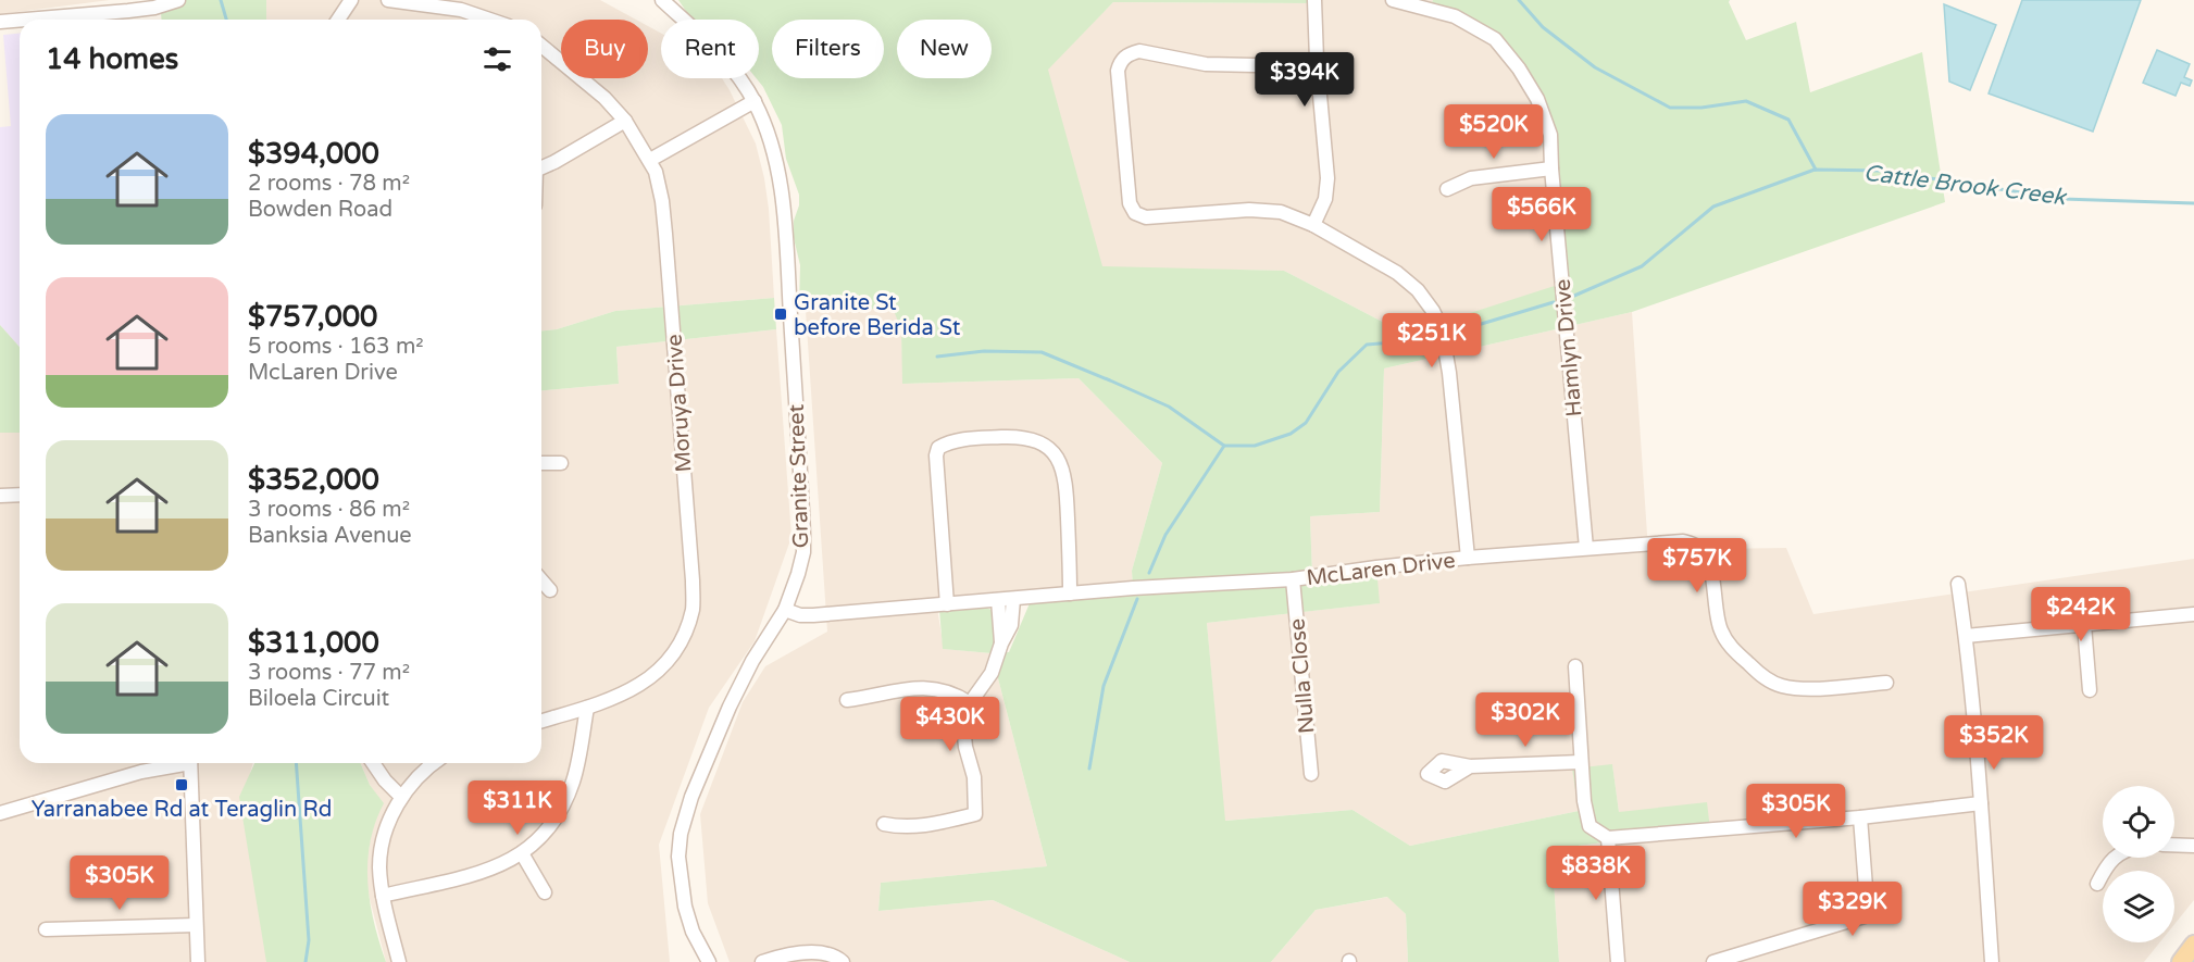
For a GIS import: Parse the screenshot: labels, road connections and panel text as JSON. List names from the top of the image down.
{
  "streets": {
    "street": [
      "Hamlyn Drive",
      "Moruya Drive",
      "Granite Street",
      "McLaren Drive",
      "Nulla Close"
    ]
  },
  "crossings": [
    ["Hamlyn Drive", "McLaren Drive"],
    ["Granite Street", "McLaren Drive"],
    ["McLaren Drive", "Nulla Close"]
  ],
  "water": ["Cattle Brook Creek"],
  "places": {
    "transit": ["Granite St before Berida St", "Yarranabee Rd at Teraglin Rd"]
  },
  "page": {
    "chip": [
      "Buy",
      "Rent",
      "Filters",
      "New"
    ],
    "heading": "14 homes",
    "price": [
      "$394K",
      "$520K",
      "$566K",
      "$251K",
      "$757K",
      "$242K",
      "$302K",
      "$430K",
      "$352K",
      "$311K",
      "$305K",
      "$838K",
      "$305K",
      "$329K"
    ],
    "list": [
      {
        "name": "$394,000",
        "note": "2 rooms · 78 m² · Bowden Road"
      },
      {
        "name": "$757,000",
        "note": "5 rooms · 163 m² · McLaren Drive"
      },
      {
        "name": "$352,000",
        "note": "3 rooms · 86 m² · Banksia Avenue"
      },
      {
        "name": "$311,000",
        "note": "3 rooms · 77 m² · Biloela Circuit"
      }
    ]
  }
}
